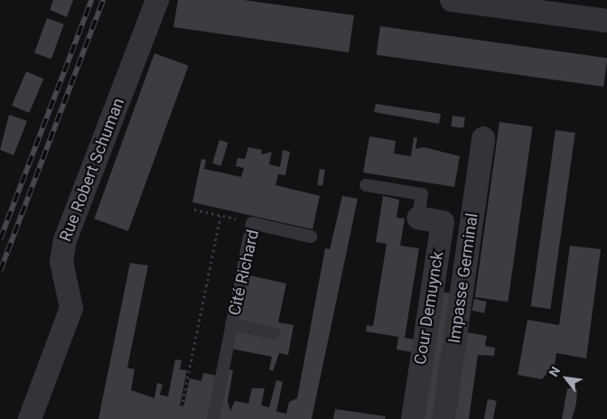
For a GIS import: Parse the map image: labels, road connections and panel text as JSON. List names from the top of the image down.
{
  "streets": {
    "street": ["Rue Robert Schuman", "Impasse Germinal", "Cour Demuynck"],
    "lane": ["Cité Richard"]
  },
  "north": "top left"
}
